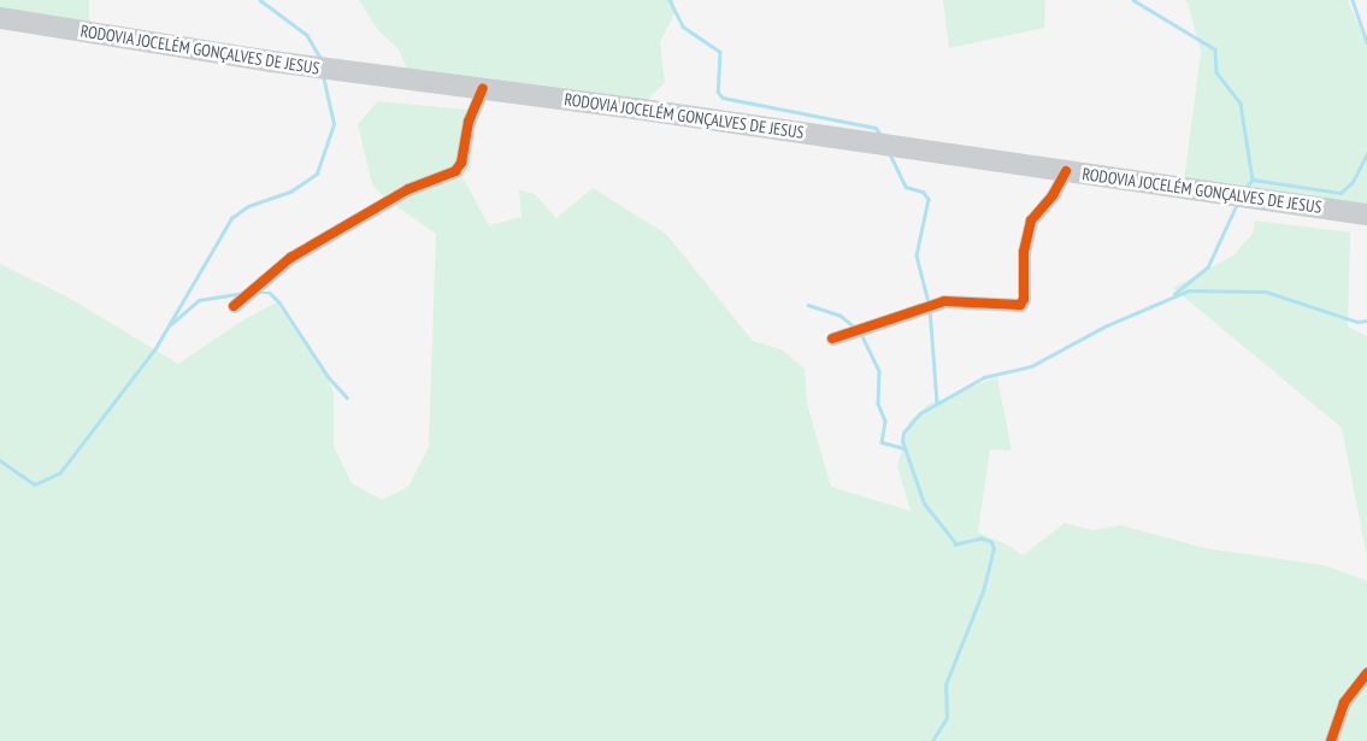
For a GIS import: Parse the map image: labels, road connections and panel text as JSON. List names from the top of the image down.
{
  "streets": {
    "main road": ["RODOVIA JOCELÉM GONÇALVES DE JESUS"]
  }
}
